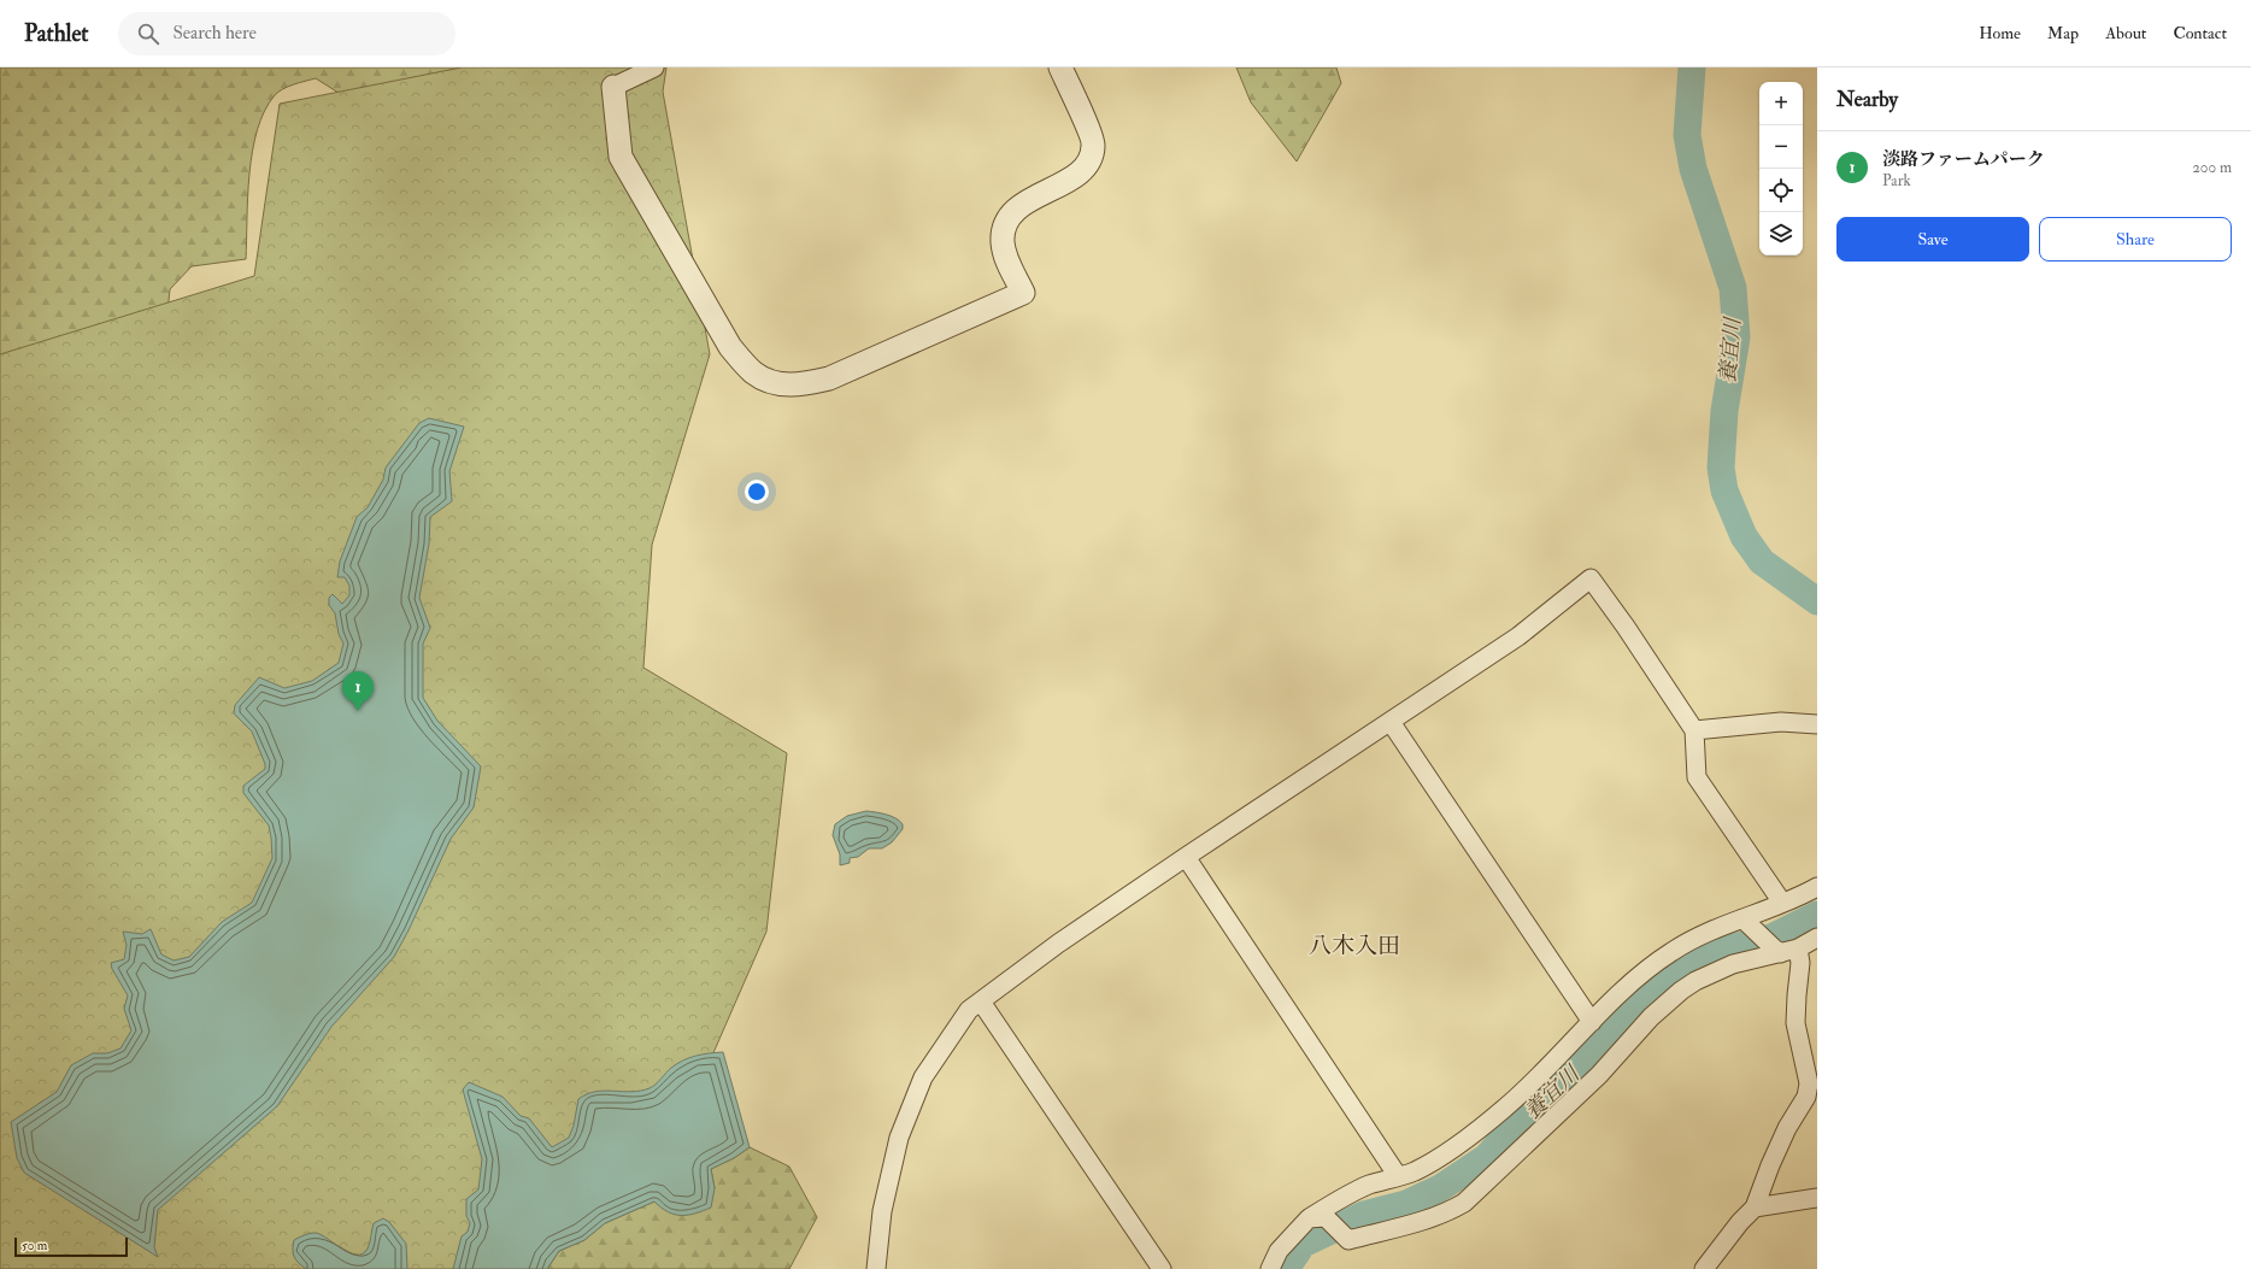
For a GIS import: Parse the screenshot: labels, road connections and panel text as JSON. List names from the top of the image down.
{
  "districts": ["八木入田"],
  "water": ["養宜川"],
  "scale_bar": "50 m",
  "page": {
    "header": "Pathlet",
    "search": "Search here",
    "nav": [
      "Home",
      "Map",
      "About",
      "Contact"
    ],
    "heading": "Nearby",
    "map_buttons": ["+", "−"],
    "list": [
      {
        "mark": "1",
        "name": "淡路ファームパーク",
        "note": "Park",
        "value": "200 m"
      }
    ],
    "buttons": ["Save", "Share"],
    "pins": "1",
    "scale": "50 m"
  }
}
